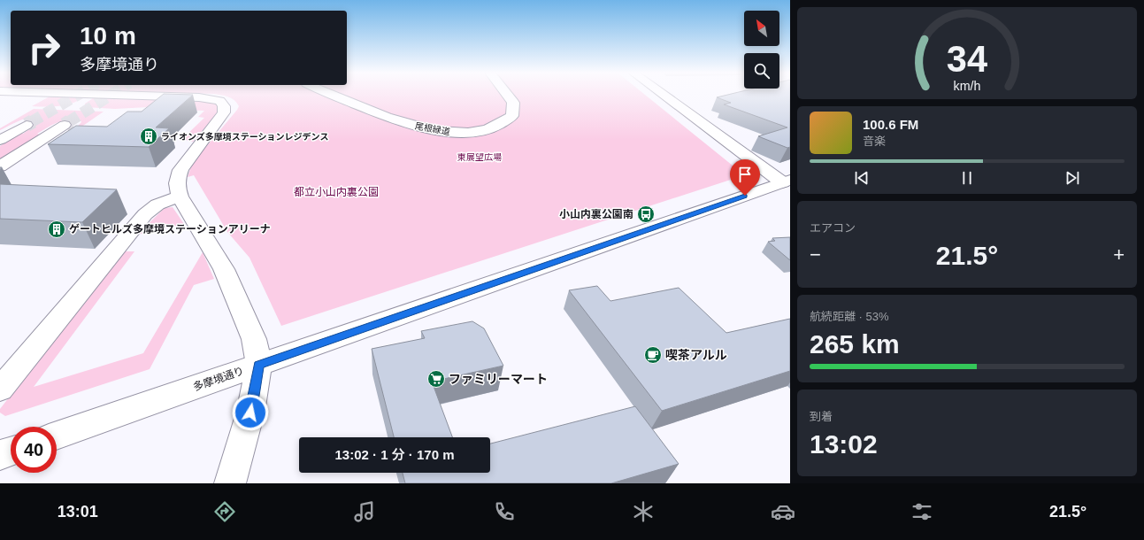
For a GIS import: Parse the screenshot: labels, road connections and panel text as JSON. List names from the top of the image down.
{
  "streets": {
    "street": ["尾根緑道", "多摩境通り"]
  },
  "parks": ["東展望広場", "都立小山内裏公園"],
  "places": {
    "building": ["ライオンズ多摩境ステーションレジデンス", "ゲートヒルズ多摩境ステーションアリーナ"],
    "bus stop": ["小山内裏公園南"],
    "cafe": ["喫茶アルル"],
    "supermarket": ["ファミリーマート"]
  },
  "north": "top left",
  "page": {
    "turn": ["10 m", "多摩境通り"],
    "song": ["100.6 FM", "音楽"],
    "tile": [
      "エアコン",
      ["航続距離 · 53%", "265 km"],
      ["到着", "13:02"]
    ],
    "heat": ["−", "21.5°", "+"],
    "limit": "40",
    "trip": "13:02 · 1 分 · 170 m",
    "tabs": ["13:01", "21.5°"],
    "gauge": ["34", "km/h"]
  }
}
